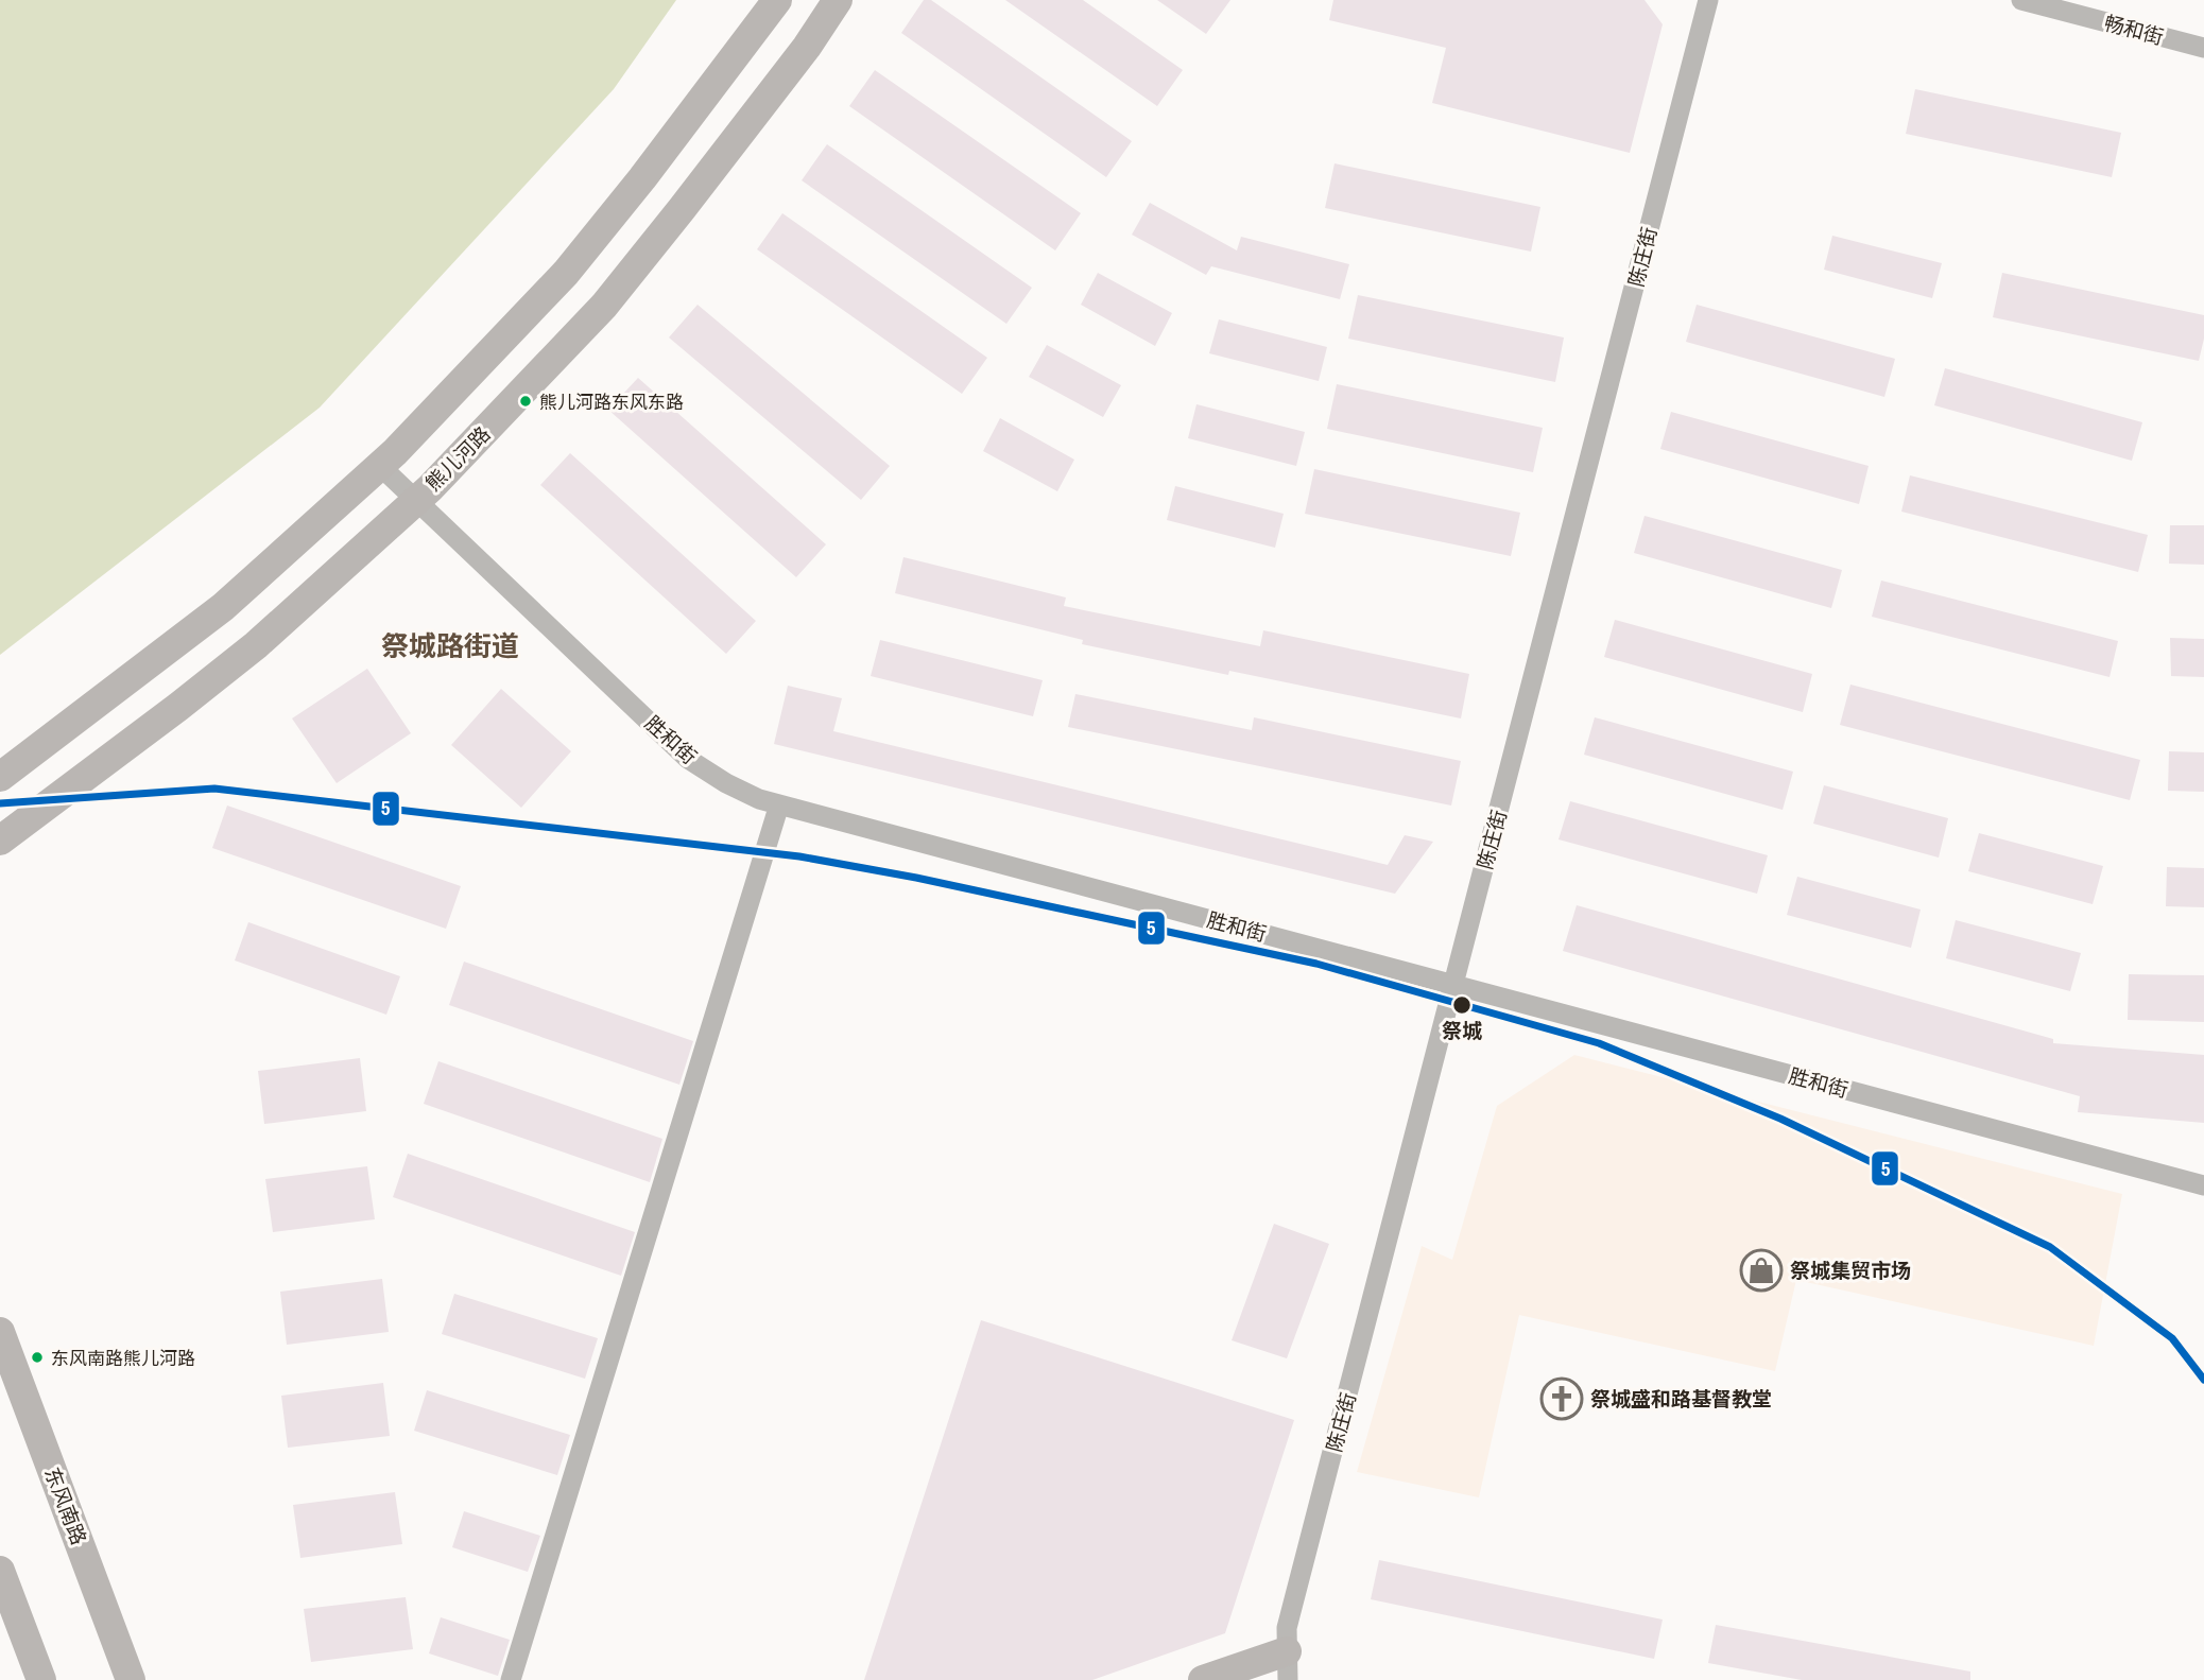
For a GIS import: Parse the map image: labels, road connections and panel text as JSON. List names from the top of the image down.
{
  "streets": {
    "street": [
      "畅和街",
      "陈庄街",
      "熊儿河路",
      "胜和街",
      "东风南路"
    ]
  },
  "crossings": [
    ["陈庄街", "胜和街"],
    ["熊儿河路", "胜和街"]
  ],
  "districts": ["祭城路街道"],
  "places": {
    "other": ["熊儿河路东风东路", "祭城", "东风南路熊儿河路"],
    "shop": ["祭城集贸市场"],
    "church": ["祭城盛和路基督教堂"]
  },
  "lines": ["transit line 5"]
}
